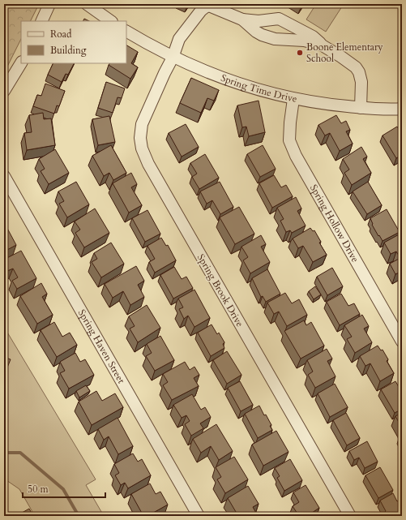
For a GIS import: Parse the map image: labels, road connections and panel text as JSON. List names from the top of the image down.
{
  "streets": {
    "street": [
      "Spring Time Drive",
      "Spring Hollow Drive",
      "Spring Brook Drive",
      "Spring Haven Street"
    ]
  },
  "crossings": [
    ["Spring Time Drive", "Spring Hollow Drive"],
    ["Spring Time Drive", "Spring Brook Drive"]
  ],
  "places": ["Boone Elementary School"],
  "legend": ["Road", "Building"],
  "scale_bar": "50 m"
}
